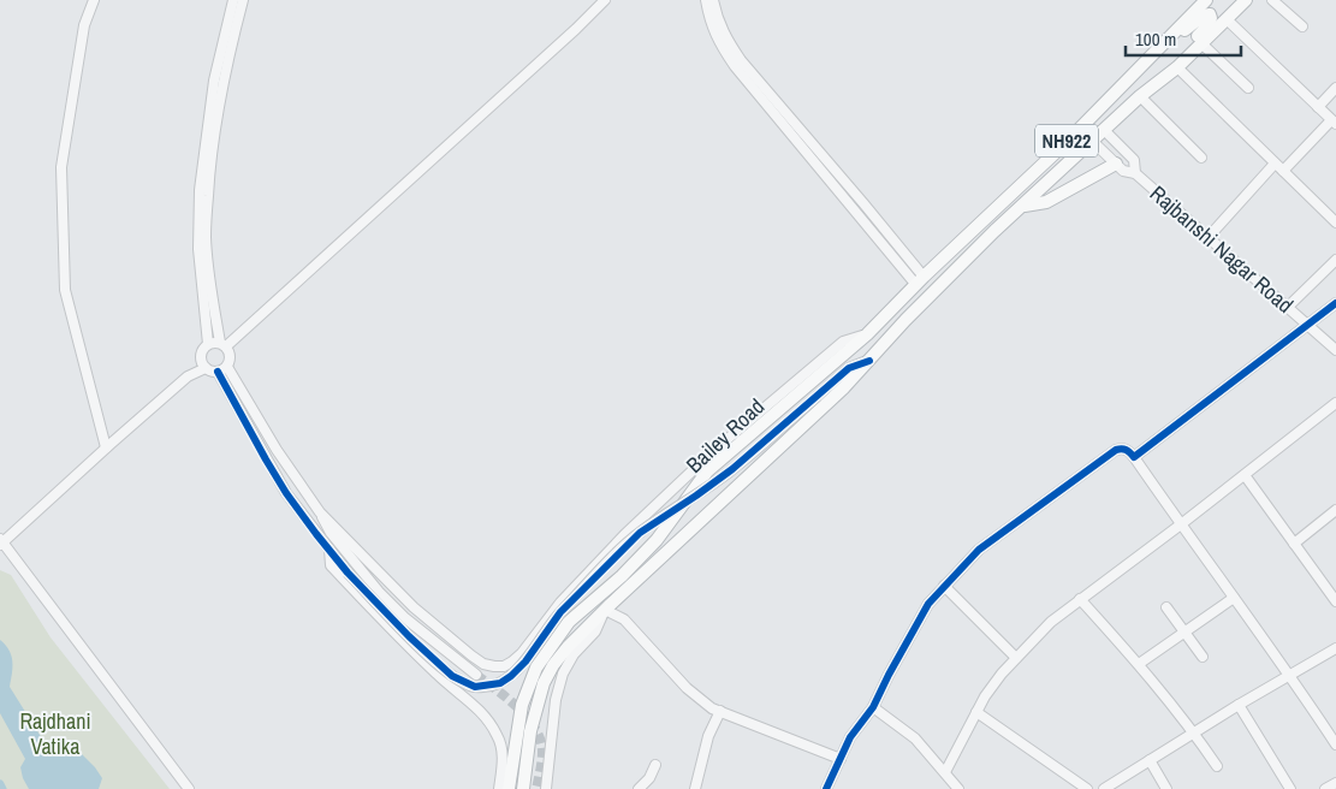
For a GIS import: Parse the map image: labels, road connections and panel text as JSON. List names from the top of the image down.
{
  "streets": {
    "highway": ["NH922", "Bailey Road"],
    "street": ["Rajbanshi Nagar Road"]
  },
  "crossings": [
    ["NH922", "Rajbanshi Nagar Road"]
  ],
  "parks": ["Rajdhani Vatika"],
  "scale_bar": "100 m"
}
